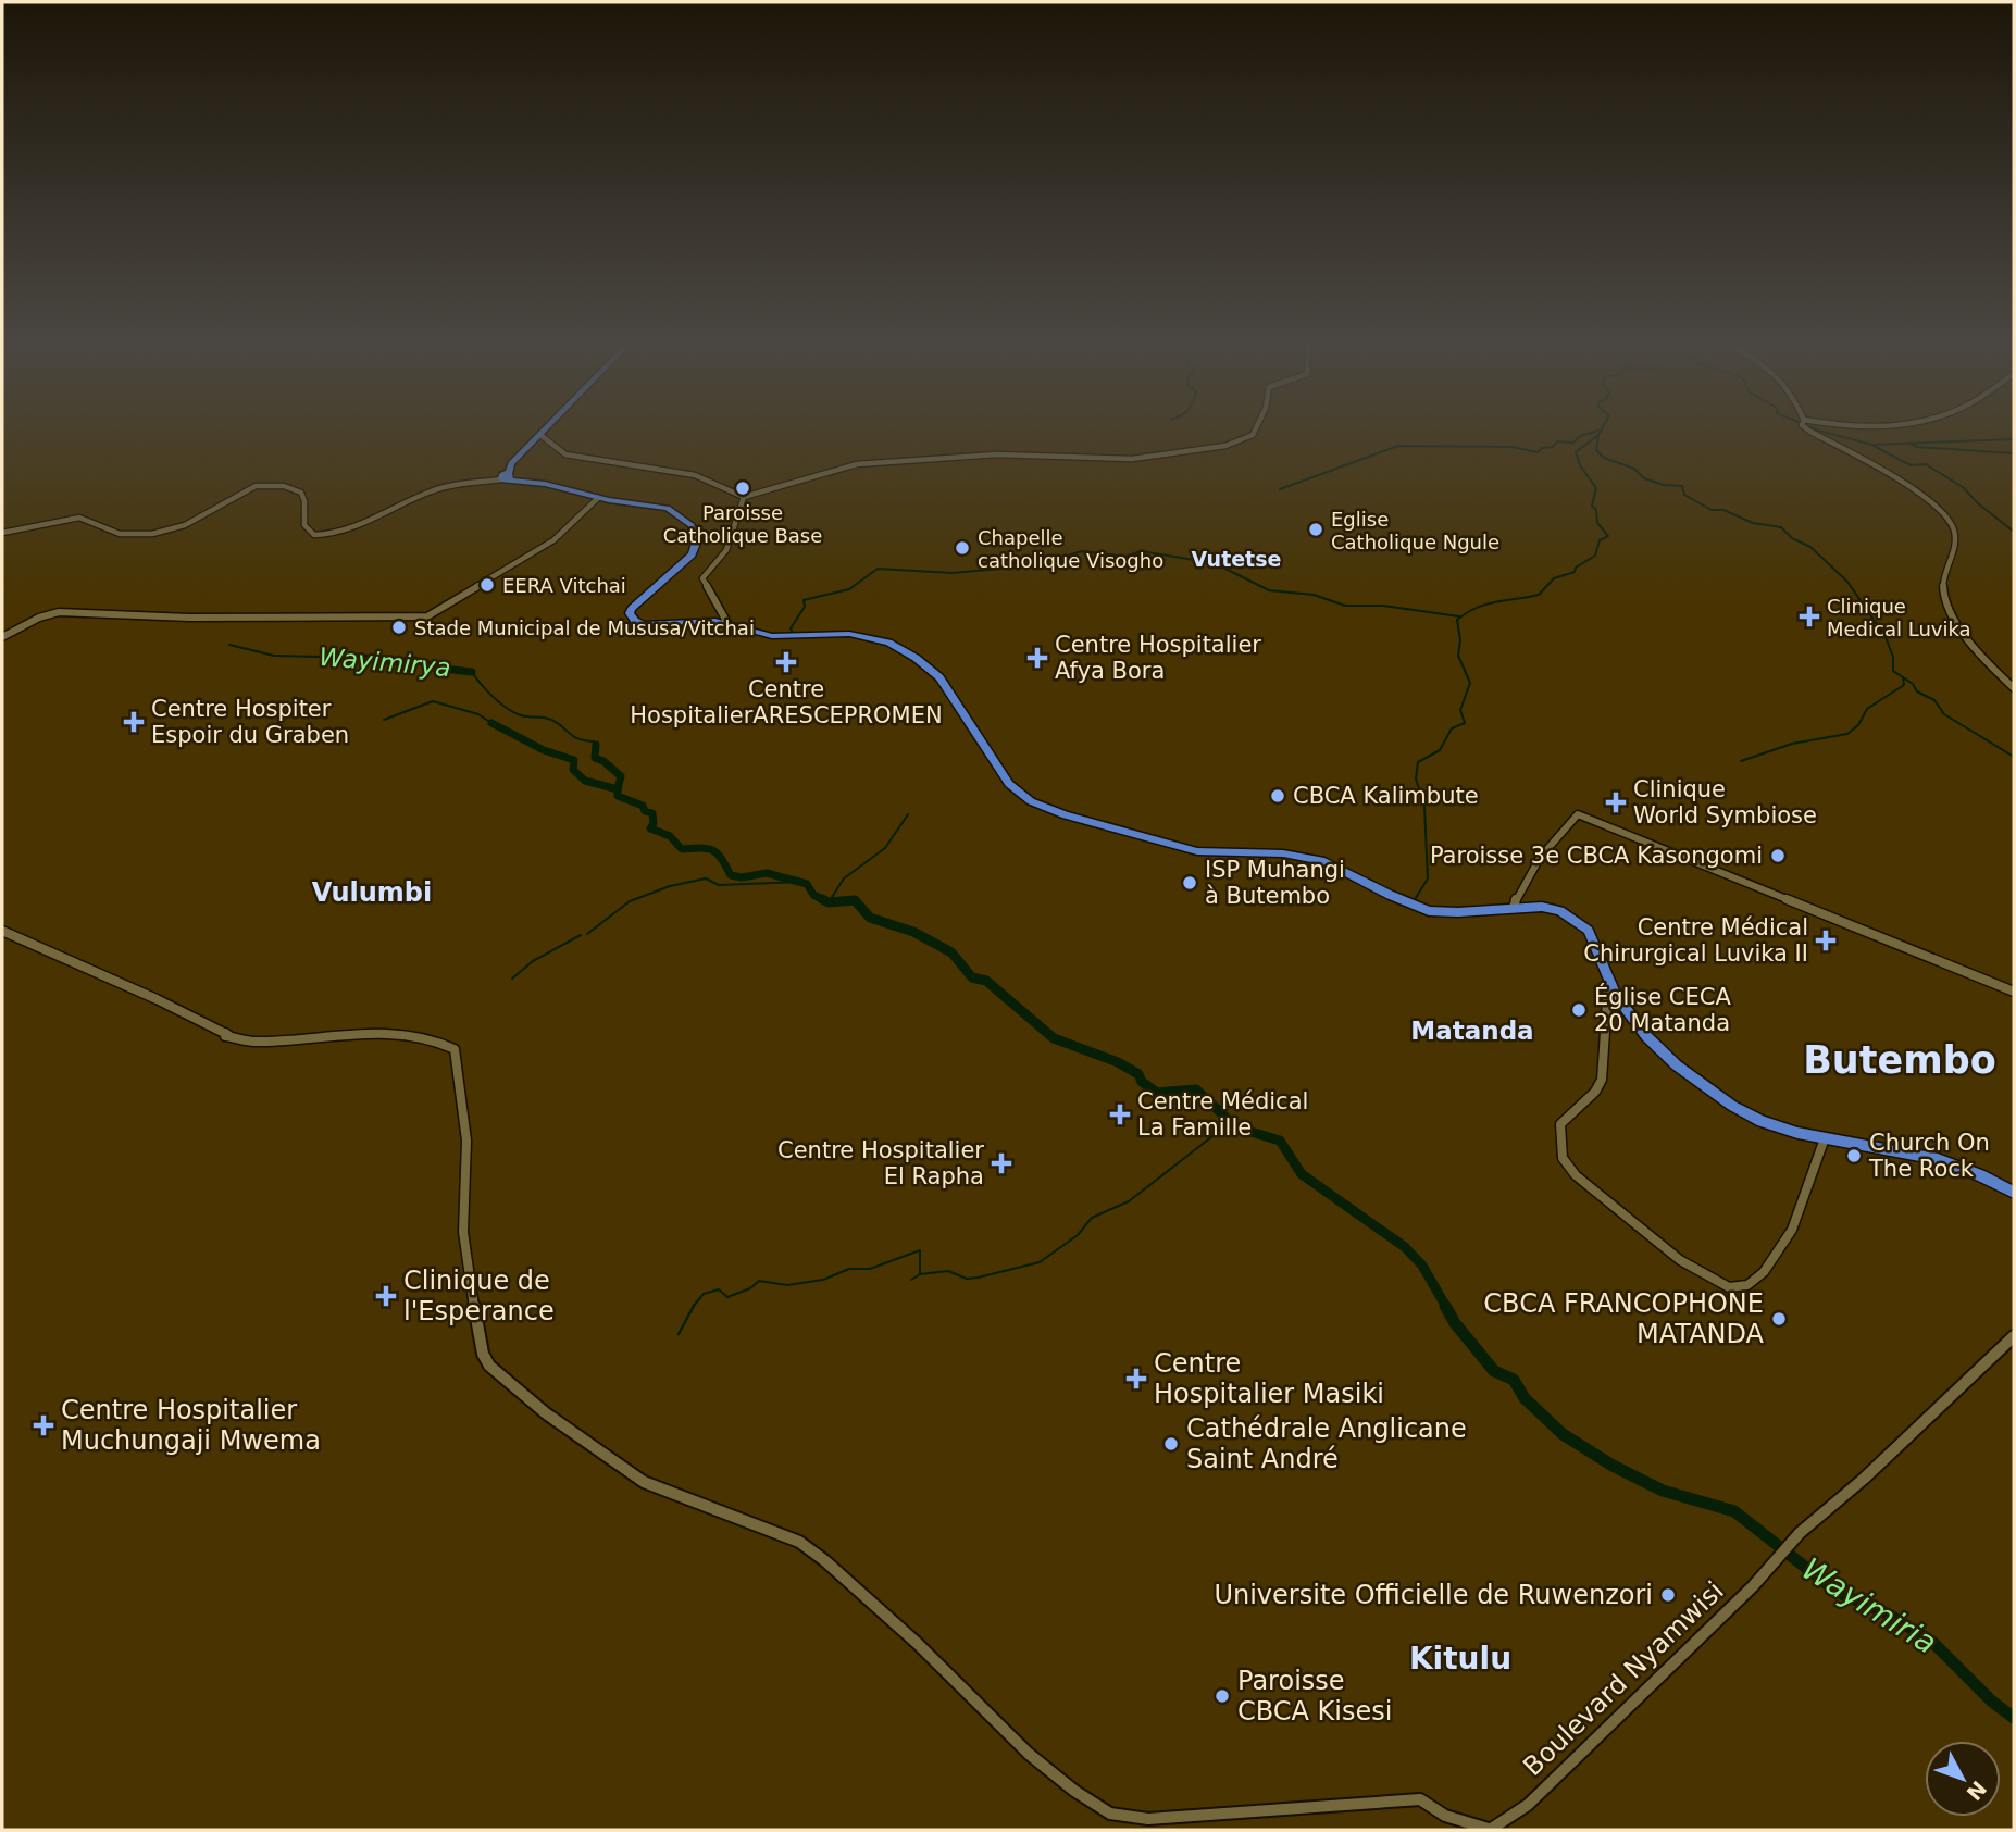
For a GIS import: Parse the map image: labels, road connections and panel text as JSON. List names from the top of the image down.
{
  "streets": {
    "street": ["Boulevard Nyamwisi"]
  },
  "districts": [
    "Vutetse",
    "Vulumbi",
    "Matanda",
    "Butembo",
    "Kitulu"
  ],
  "water": ["Wayimirya", "Wayimiria"],
  "places": {
    "other": [
      "Paroisse Catholique Base",
      "Eglise Catholique Ngule",
      "Chapelle catholique Visogho",
      "EERA Vitchai",
      "Stade Municipal de Mususa/Vitchai",
      "CBCA Kalimbute",
      "Paroisse 3e CBCA Kasongomi",
      "ISP Muhangi à Butembo",
      "Église CECA 20 Matanda",
      "Church On The Rock",
      "CBCA FRANCOPHONE MATANDA",
      "Cathédrale Anglicane Saint André",
      "Universite Officielle de Ruwenzori",
      "Paroisse CBCA Kisesi"
    ],
    "health": [
      "Clinique Medical Luvika",
      "Centre Hospitalier Afya Bora",
      "Centre HospitalierARESCEPROMEN",
      "Centre Hospiter Espoir du Graben",
      "Clinique World Symbiose",
      "Centre Médical Chirurgical Luvika II",
      "Centre Médical La Famille",
      "Centre Hospitalier El Rapha",
      "Clinique de l'Esperance",
      "Centre Hospitalier Masiki",
      "Centre Hospitalier Muchungaji Mwema"
    ]
  },
  "north": "bottom right"
}
